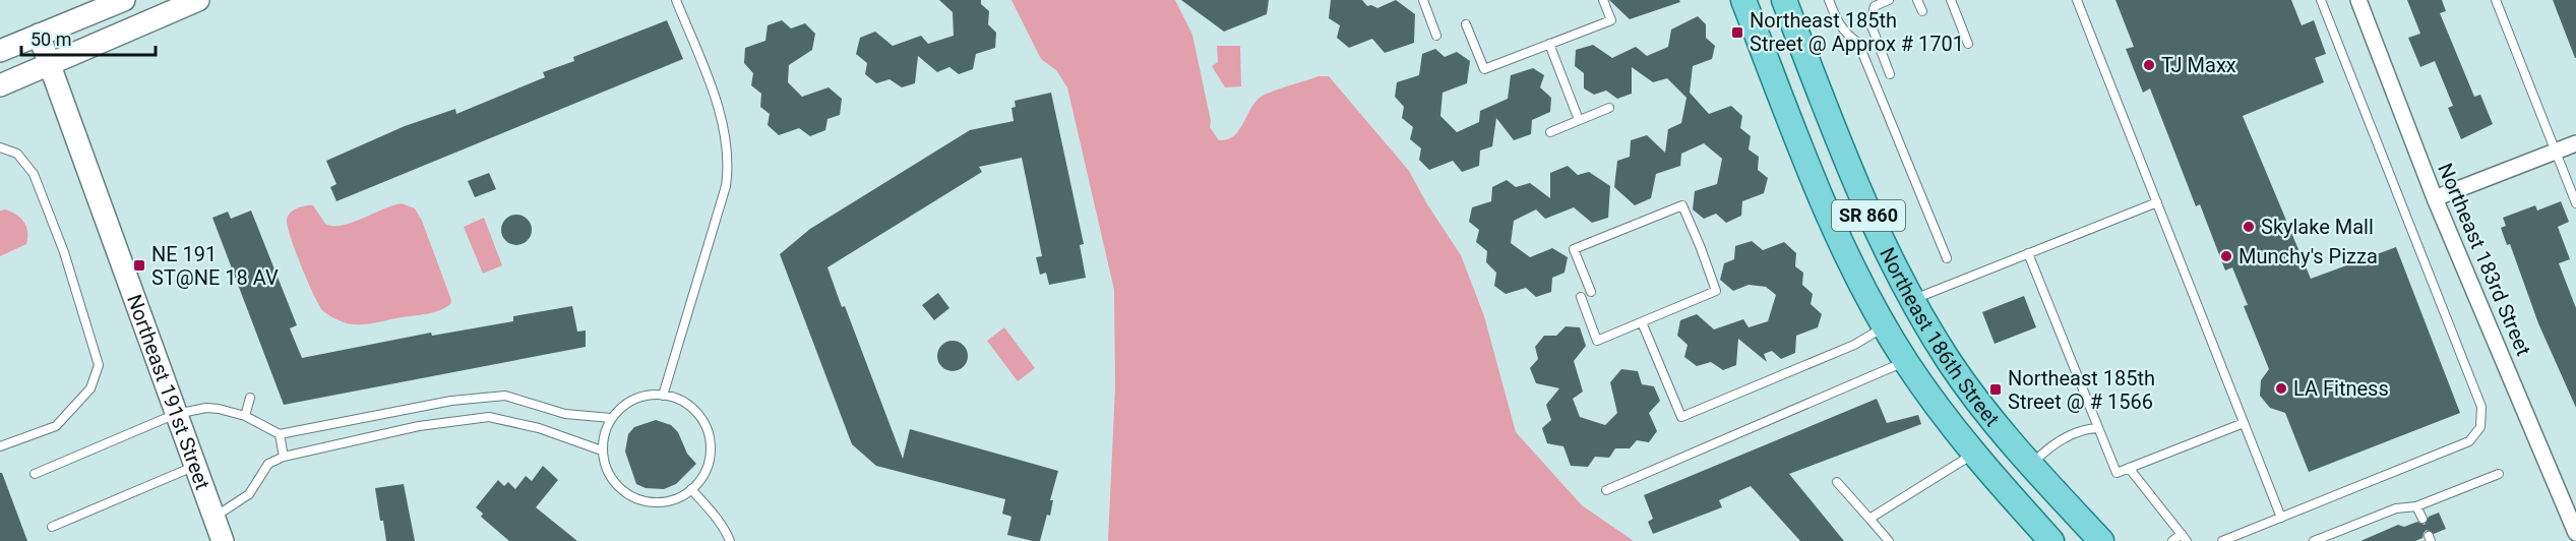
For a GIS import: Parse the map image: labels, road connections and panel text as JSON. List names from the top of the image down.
{
  "streets": {
    "main road": ["SR 860", "Northeast 186th Street"],
    "street": ["Northeast 183rd Street", "Northeast 191st Street"]
  },
  "places": {
    "transit": ["Northeast 185th Street @ Approx # 1701", "NE 191 ST@NE 18 AV", "Northeast 185th Street @ # 1566"],
    "other": [
      "TJ Maxx",
      "Skylake Mall",
      "Munchy's Pizza",
      "LA Fitness"
    ]
  },
  "scale_bar": "50 m"
}
